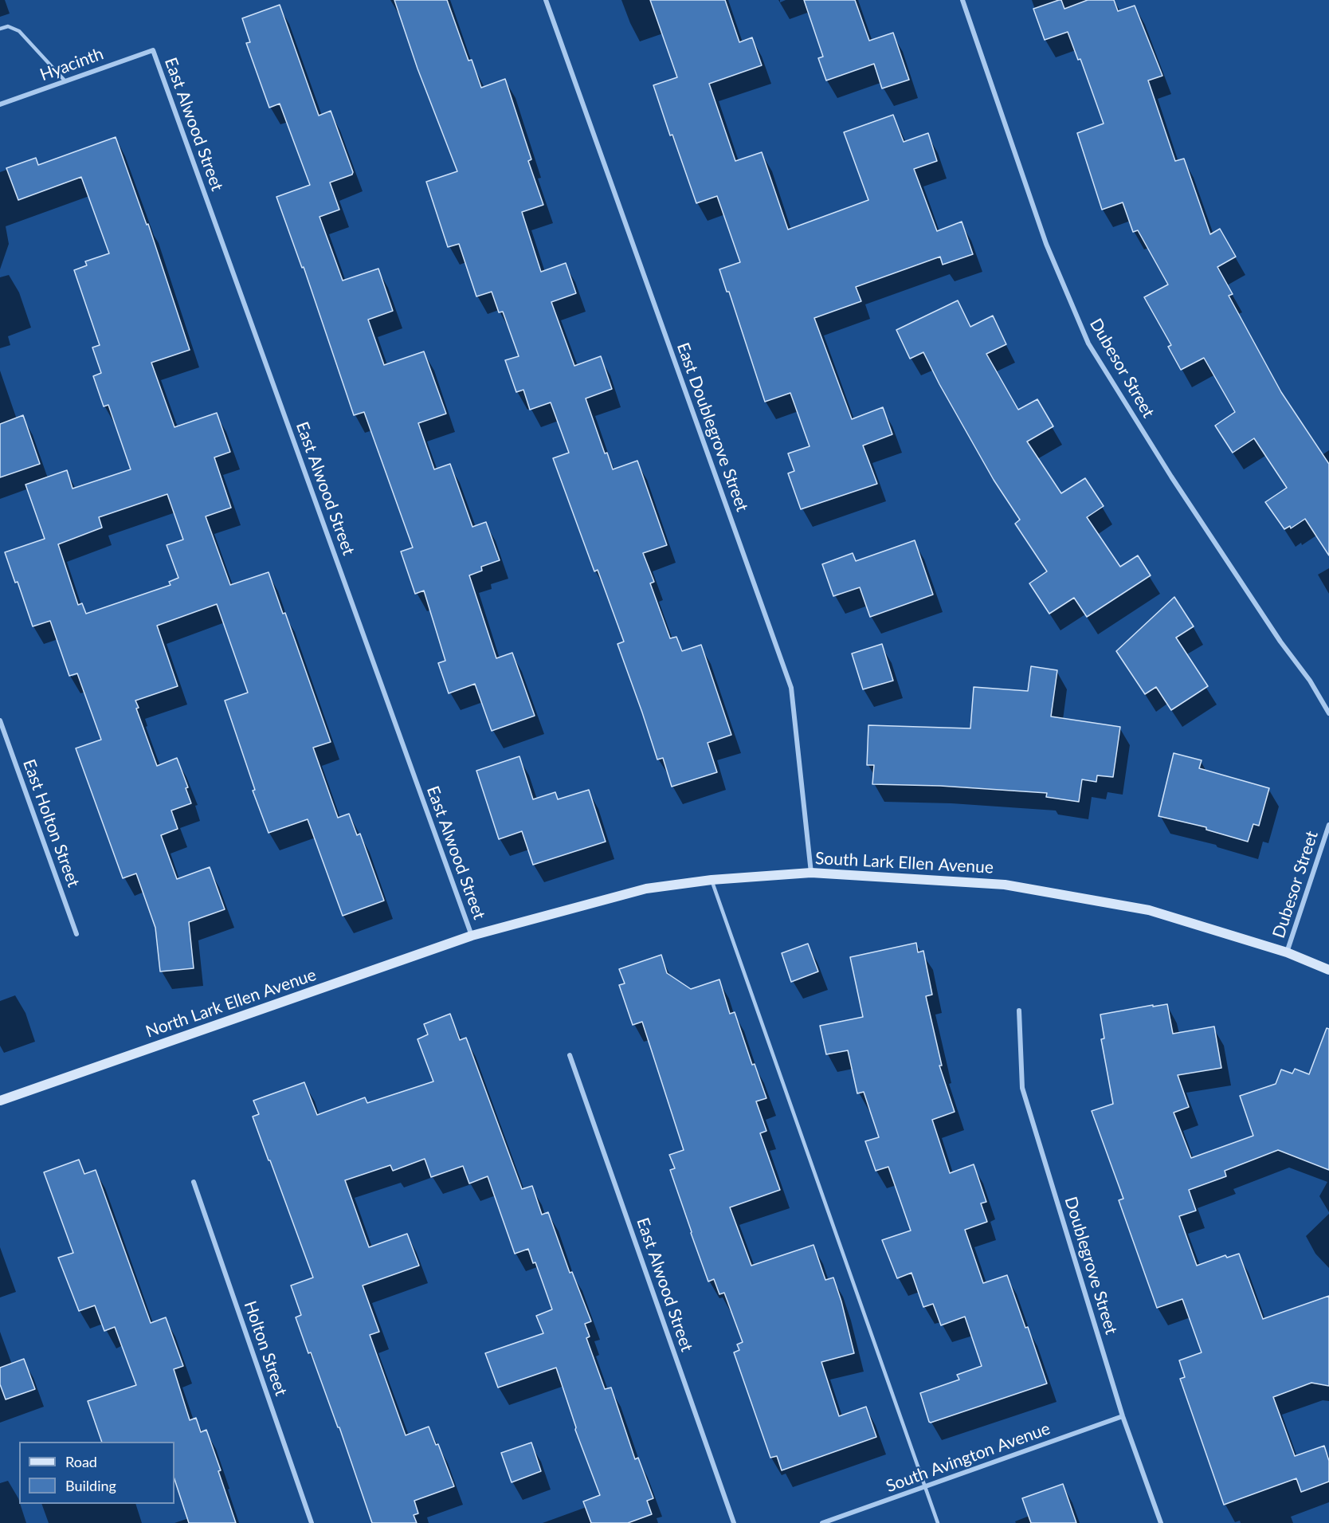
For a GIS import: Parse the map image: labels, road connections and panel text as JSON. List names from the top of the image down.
{
  "streets": {
    "street": [
      "Hyacinth",
      "East Alwood Street",
      "Dubesor Street",
      "East Doublegrove Street",
      "East Holton Street",
      "South Lark Ellen Avenue",
      "North Lark Ellen Avenue",
      "Doublegrove Street",
      "Holton Street",
      "South Avington Avenue"
    ]
  },
  "crossings": [
    ["Hyacinth", "East Alwood Street"],
    ["East Alwood Street", "South Lark Ellen Avenue"],
    ["East Alwood Street", "North Lark Ellen Avenue"],
    ["Dubesor Street", "South Lark Ellen Avenue"],
    ["East Doublegrove Street", "South Lark Ellen Avenue"],
    ["South Lark Ellen Avenue", "North Lark Ellen Avenue"],
    ["Doublegrove Street", "South Avington Avenue"]
  ],
  "legend": ["Road", "Building"]
}
